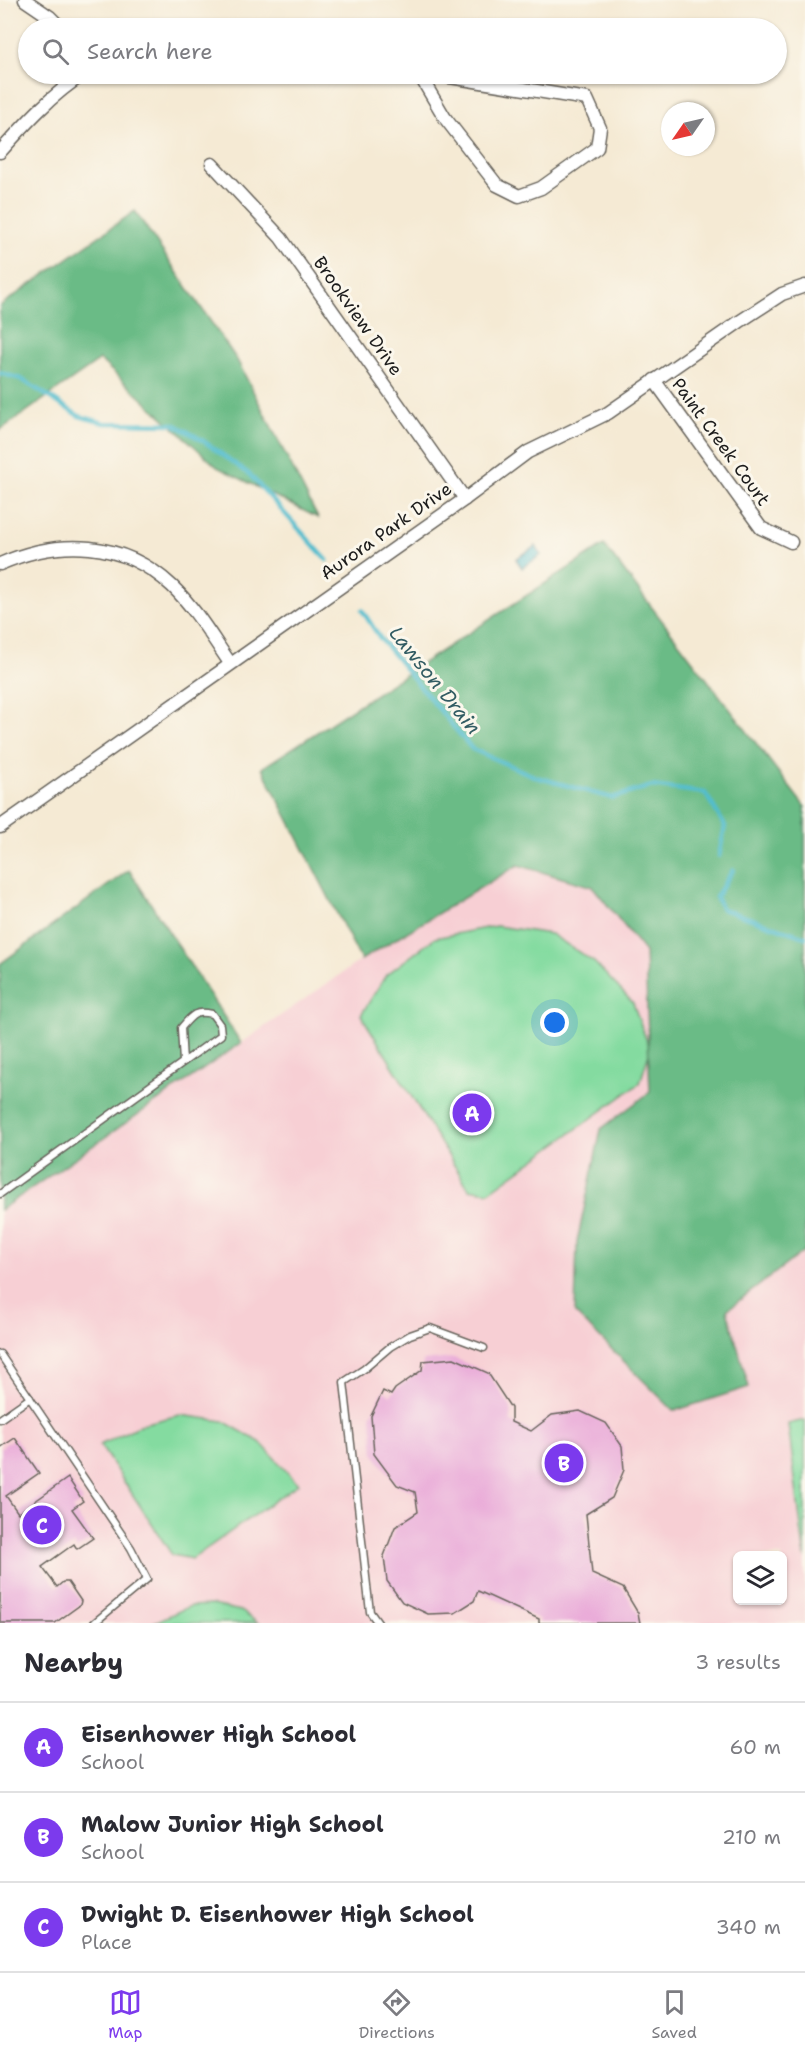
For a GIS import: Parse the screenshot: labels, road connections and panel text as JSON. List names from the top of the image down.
{
  "streets": {
    "street": ["Brookview Drive", "Paint Creek Court", "Aurora Park Drive"]
  },
  "crossings": [
    ["Brookview Drive", "Aurora Park Drive"],
    ["Paint Creek Court", "Aurora Park Drive"]
  ],
  "water": ["Lawson Drain"],
  "north": "bottom left",
  "page": {
    "search": "Search here",
    "pins": ["A", "B", "C"],
    "heading": ["Nearby", "3 results"],
    "list": [
      {
        "mark": "A",
        "name": "Eisenhower High School",
        "note": "School",
        "value": "60 m"
      },
      {
        "mark": "B",
        "name": "Malow Junior High School",
        "note": "School",
        "value": "210 m"
      },
      {
        "mark": "C",
        "name": "Dwight D. Eisenhower High School",
        "note": "Place",
        "value": "340 m"
      }
    ],
    "nav": ["Map", "Directions", "Saved"]
  }
}
